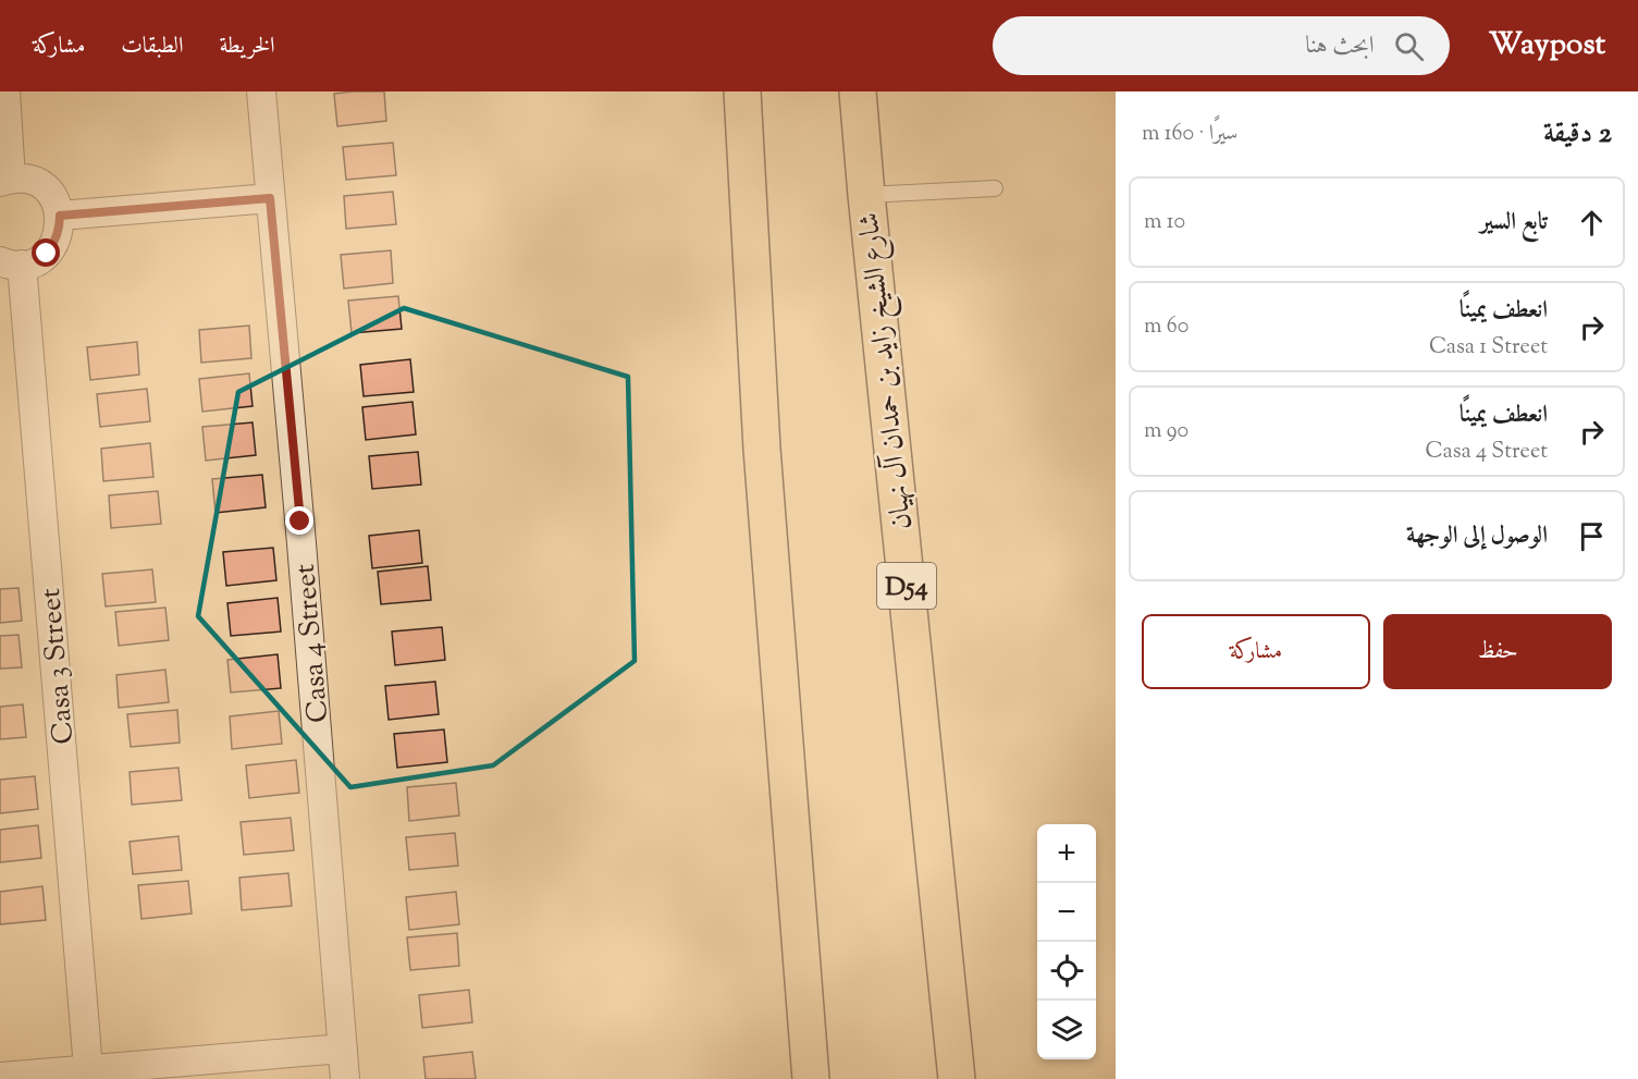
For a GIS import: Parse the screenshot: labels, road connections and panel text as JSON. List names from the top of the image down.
{
  "streets": {
    "main road": ["شارع الشيخ زايد بن حمدان آل نهيان", "D54"],
    "street": ["Casa 4 Street", "Casa 3 Street"]
  },
  "page": {
    "header": "Waypost",
    "search": "ابحث هنا",
    "nav": ["الخريطة", "الطبقات", "مشاركة"],
    "heading": ["2 دقيقة", "سيرًا · 160 m"],
    "list": [
      ["تابع السير", "10 m"],
      ["انعطف يمينًا", "Casa 1 Street", "60 m"],
      ["انعطف يمينًا", "Casa 4 Street", "90 m"],
      "الوصول إلى الوجهة"
    ],
    "buttons": ["حفظ", "مشاركة"],
    "map_buttons": ["+", "−"]
  }
}
